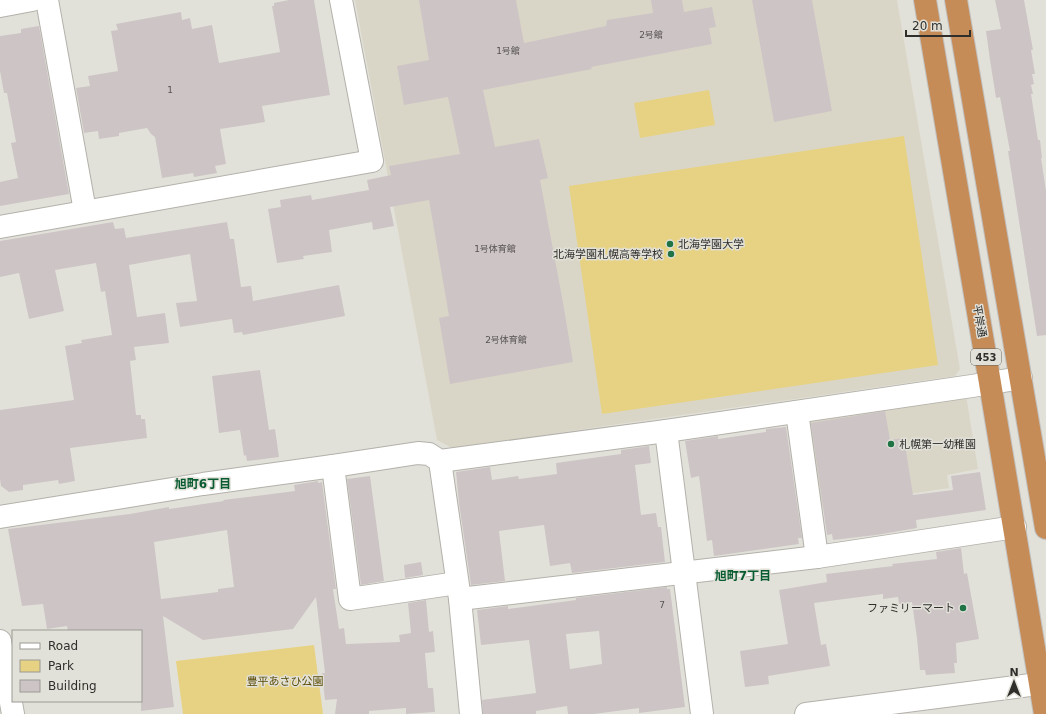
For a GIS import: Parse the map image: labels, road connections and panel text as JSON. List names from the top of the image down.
{
  "streets": {
    "highway": ["平岸通", "453"]
  },
  "districts": ["旭町6丁目", "旭町7丁目"],
  "parks": ["豊平あさひ公園"],
  "places": [
    "北海学園大学",
    "北海学園札幌高等学校",
    "札幌第一幼稚園",
    "ファミリーマート"
  ],
  "house_numbers": [
    "2号館",
    "1号館",
    "1",
    "1号体育館",
    "2号体育館",
    "7"
  ],
  "legend": ["Road", "Park", "Building"],
  "scale_bar": "20 m",
  "north": "top"
}
